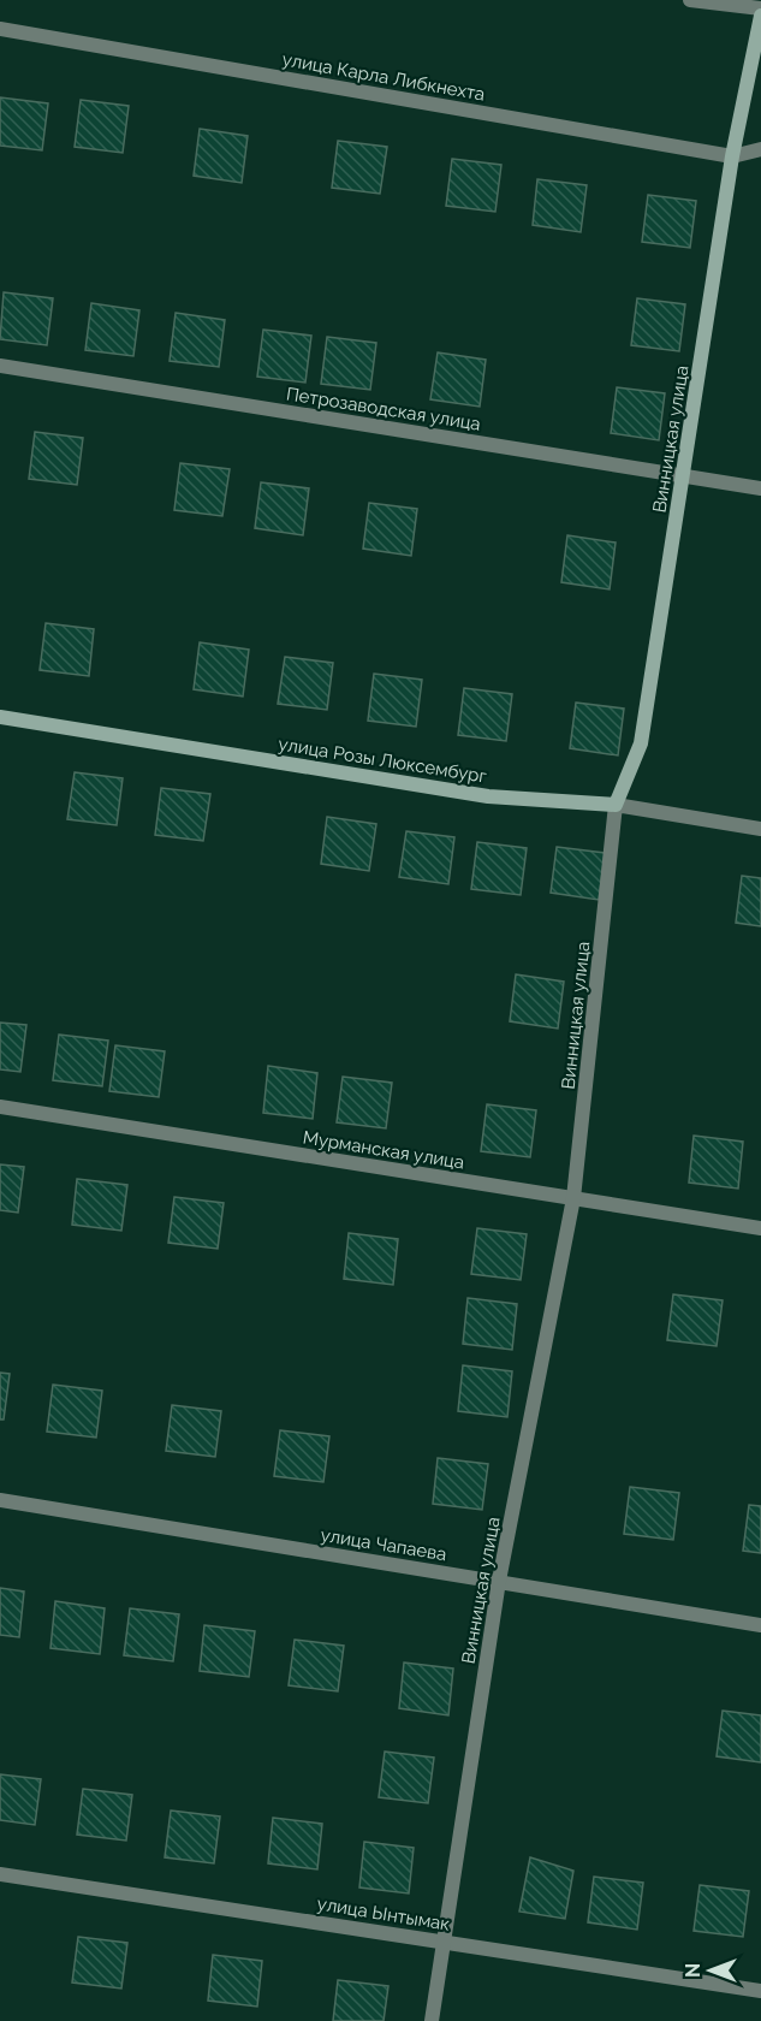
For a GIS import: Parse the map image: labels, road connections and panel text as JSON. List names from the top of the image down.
{
  "streets": {
    "main road": ["Винницкая улица", "улица Розы Люксембург"],
    "street": [
      "улица Карла Либкнехта",
      "Петрозаводская улица",
      "Мурманская улица",
      "улица Чапаева",
      "улица Ынтымак"
    ]
  },
  "crossings": [
    ["улица Карла Либкнехта", "Винницкая улица"],
    ["Петрозаводская улица", "Винницкая улица"],
    ["Винницкая улица", "улица Розы Люксембург"],
    ["Винницкая улица", "Мурманская улица"],
    ["Винницкая улица", "улица Чапаева"],
    ["Винницкая улица", "улица Ынтымак"]
  ],
  "north": "left"
}
